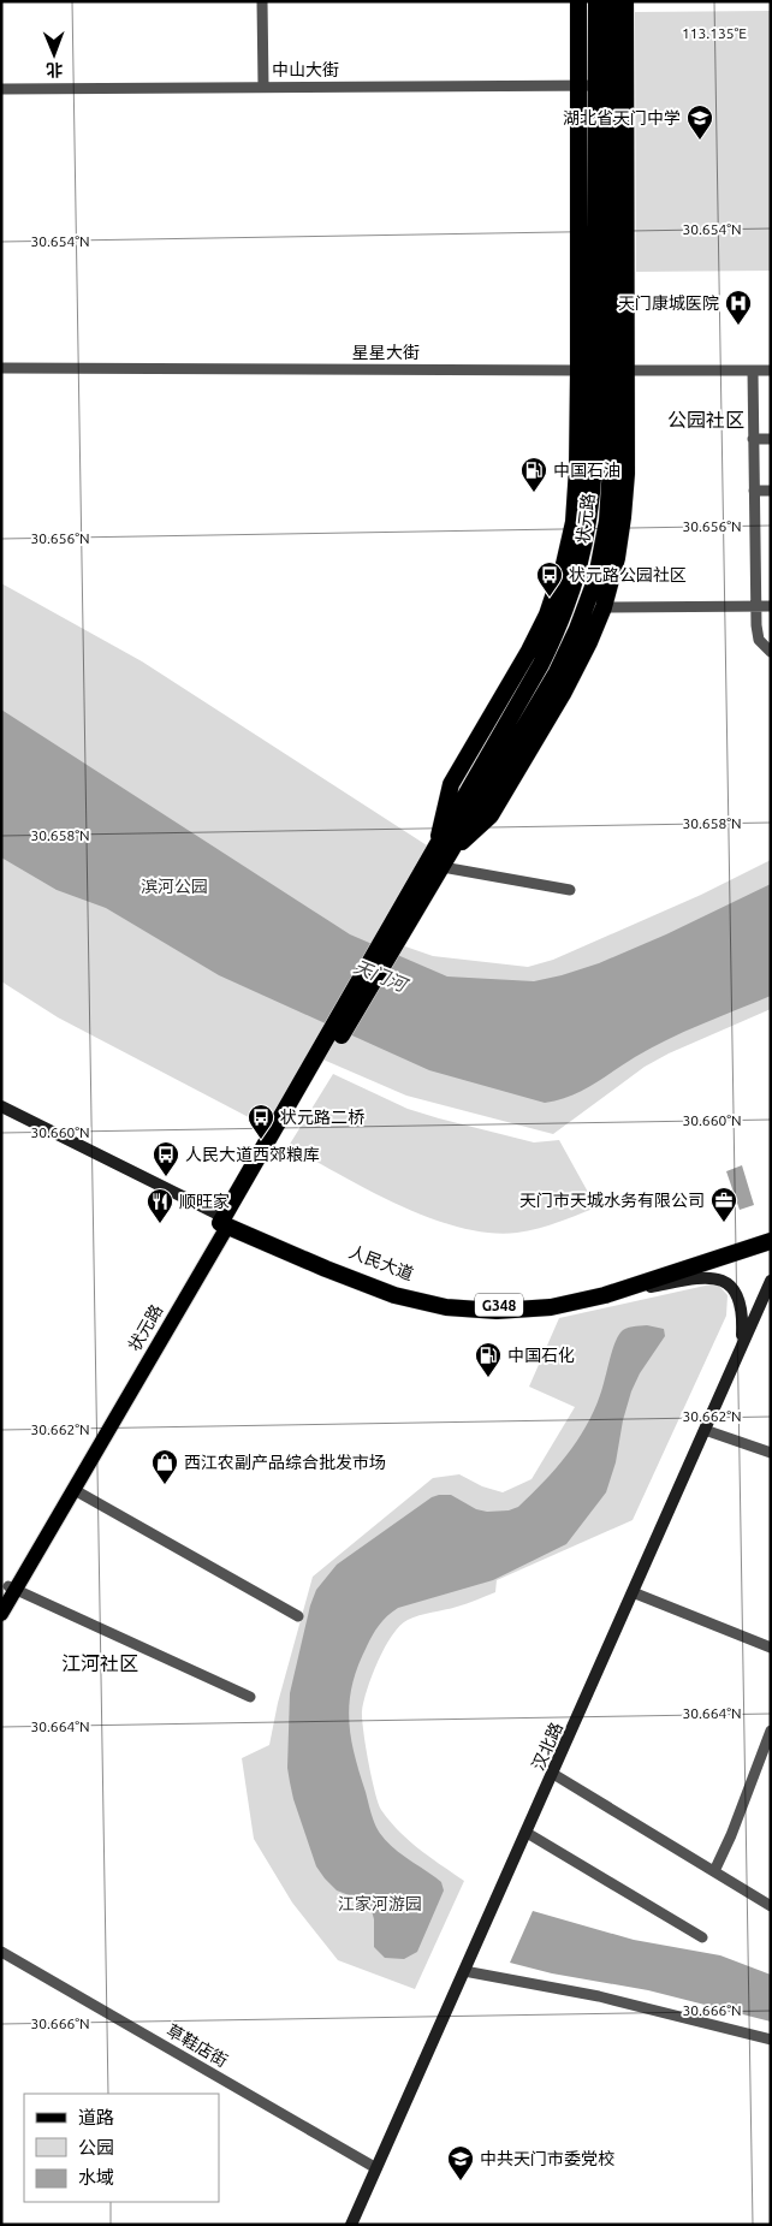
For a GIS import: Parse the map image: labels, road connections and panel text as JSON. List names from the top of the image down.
{
  "streets": {
    "highway": ["状元路", "人民大道", "G348"],
    "main road": ["汉北路"],
    "street": ["中山大街", "星星大街", "草鞋店街"]
  },
  "crossings": [
    ["中山大街", "状元路"],
    ["星星大街", "状元路"],
    ["状元路", "人民大道"],
    ["汉北路", "草鞋店街"]
  ],
  "districts": ["公园社区", "江河社区"],
  "water": ["天门河"],
  "parks": ["滨河公园", "江家河游园"],
  "places": {
    "school or university": ["湖北省天门中学", "中共天门市委党校"],
    "hospital": ["天门康城医院"],
    "fuel station": ["中国石油", "中国石化"],
    "bus stop": ["状元路公园社区", "状元路二桥", "人民大道西郊粮库"],
    "office": ["天门市天城水务有限公司"],
    "restaurant": ["顺旺家"],
    "shop": ["西江农副产品综合批发市场"]
  },
  "legend": ["道路", "公园", "水域"],
  "north": "bottom",
  "coordinates": [
    "113.135°E",
    "30.654°N",
    "30.656°N",
    "30.658°N",
    "30.660°N",
    "30.662°N",
    "30.664°N",
    "30.666°N"
  ]
}
